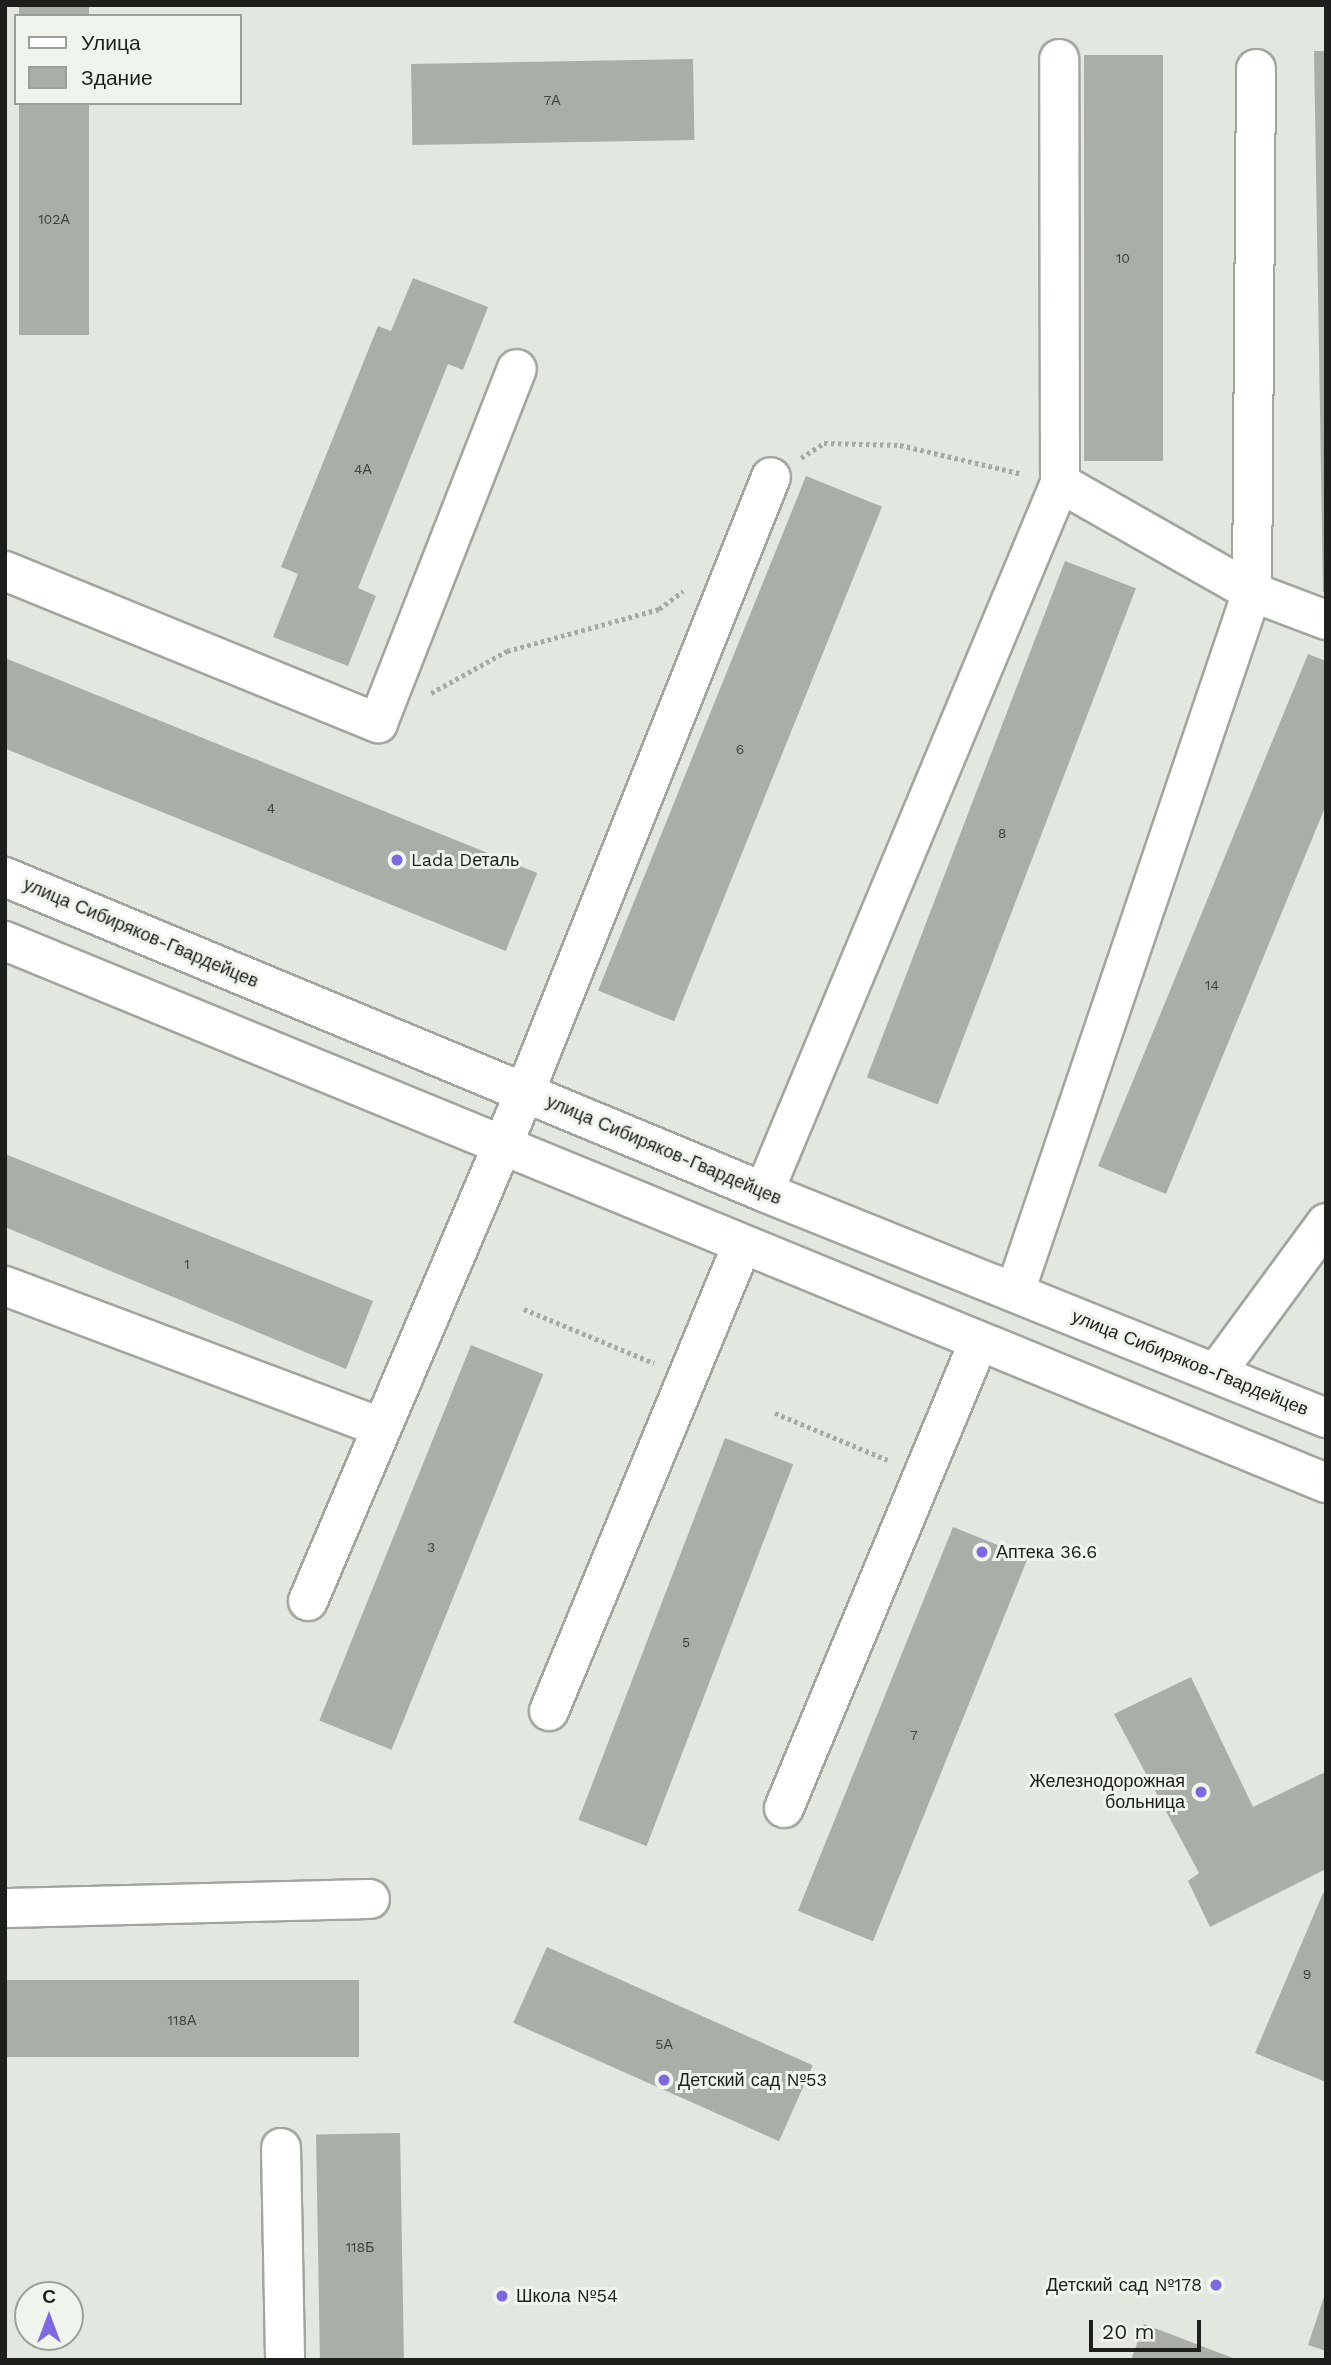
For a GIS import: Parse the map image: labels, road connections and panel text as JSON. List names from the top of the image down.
{
  "streets": {
    "main road": ["улица Сибиряков-Гвардейцев"]
  },
  "places": [
    "Lada Dеталь",
    "Аптека 36.6",
    "Железнодорожная больница",
    "Детский сад №53",
    "Детский сад №178",
    "Школа №54"
  ],
  "house_numbers": [
    "7А",
    "102А",
    "10",
    "4А",
    "6",
    "4",
    "8",
    "14",
    "1",
    "3",
    "5",
    "7",
    "9",
    "118А",
    "5А",
    "118Б"
  ],
  "legend": ["Улица", "Здание"],
  "scale_bar": "20 m",
  "north": "top"
}
